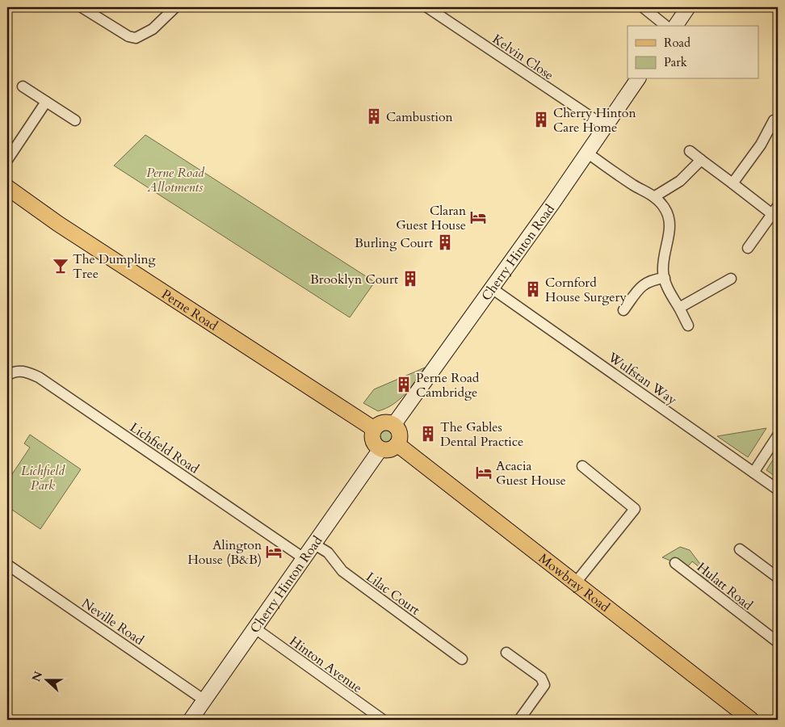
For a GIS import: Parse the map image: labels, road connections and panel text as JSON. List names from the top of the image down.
{
  "streets": {
    "main road": ["Perne Road", "Mowbray Road"],
    "street": [
      "Kelvin Close",
      "Cherry Hinton Road",
      "Wulfstan Way",
      "Lichfield Road",
      "Hulatt Road",
      "Lilac Court",
      "Neville Road",
      "Hinton Avenue"
    ]
  },
  "crossings": [
    ["Kelvin Close", "Cherry Hinton Road"],
    ["Cherry Hinton Road", "Perne Road"],
    ["Cherry Hinton Road", "Wulfstan Way"],
    ["Cherry Hinton Road", "Lichfield Road"],
    ["Cherry Hinton Road", "Mowbray Road"],
    ["Cherry Hinton Road", "Lilac Court"],
    ["Cherry Hinton Road", "Neville Road"],
    ["Cherry Hinton Road", "Hinton Avenue"],
    ["Perne Road", "Mowbray Road"]
  ],
  "parks": ["Perne Road Allotments", "Lichfield Park"],
  "places": {
    "building": [
      "Cambustion",
      "Cherry Hinton Care Home",
      "Burling Court",
      "Brooklyn Court",
      "Cornford House Surgery",
      "Perne Road Cambridge",
      "The Gables Dental Practice"
    ],
    "hotel": ["Claran Guest House", "Acacia Guest House", "Alington House (B&B)"],
    "bar": ["The Dumpling Tree"]
  },
  "legend": ["Road", "Park"],
  "north": "left"
}
